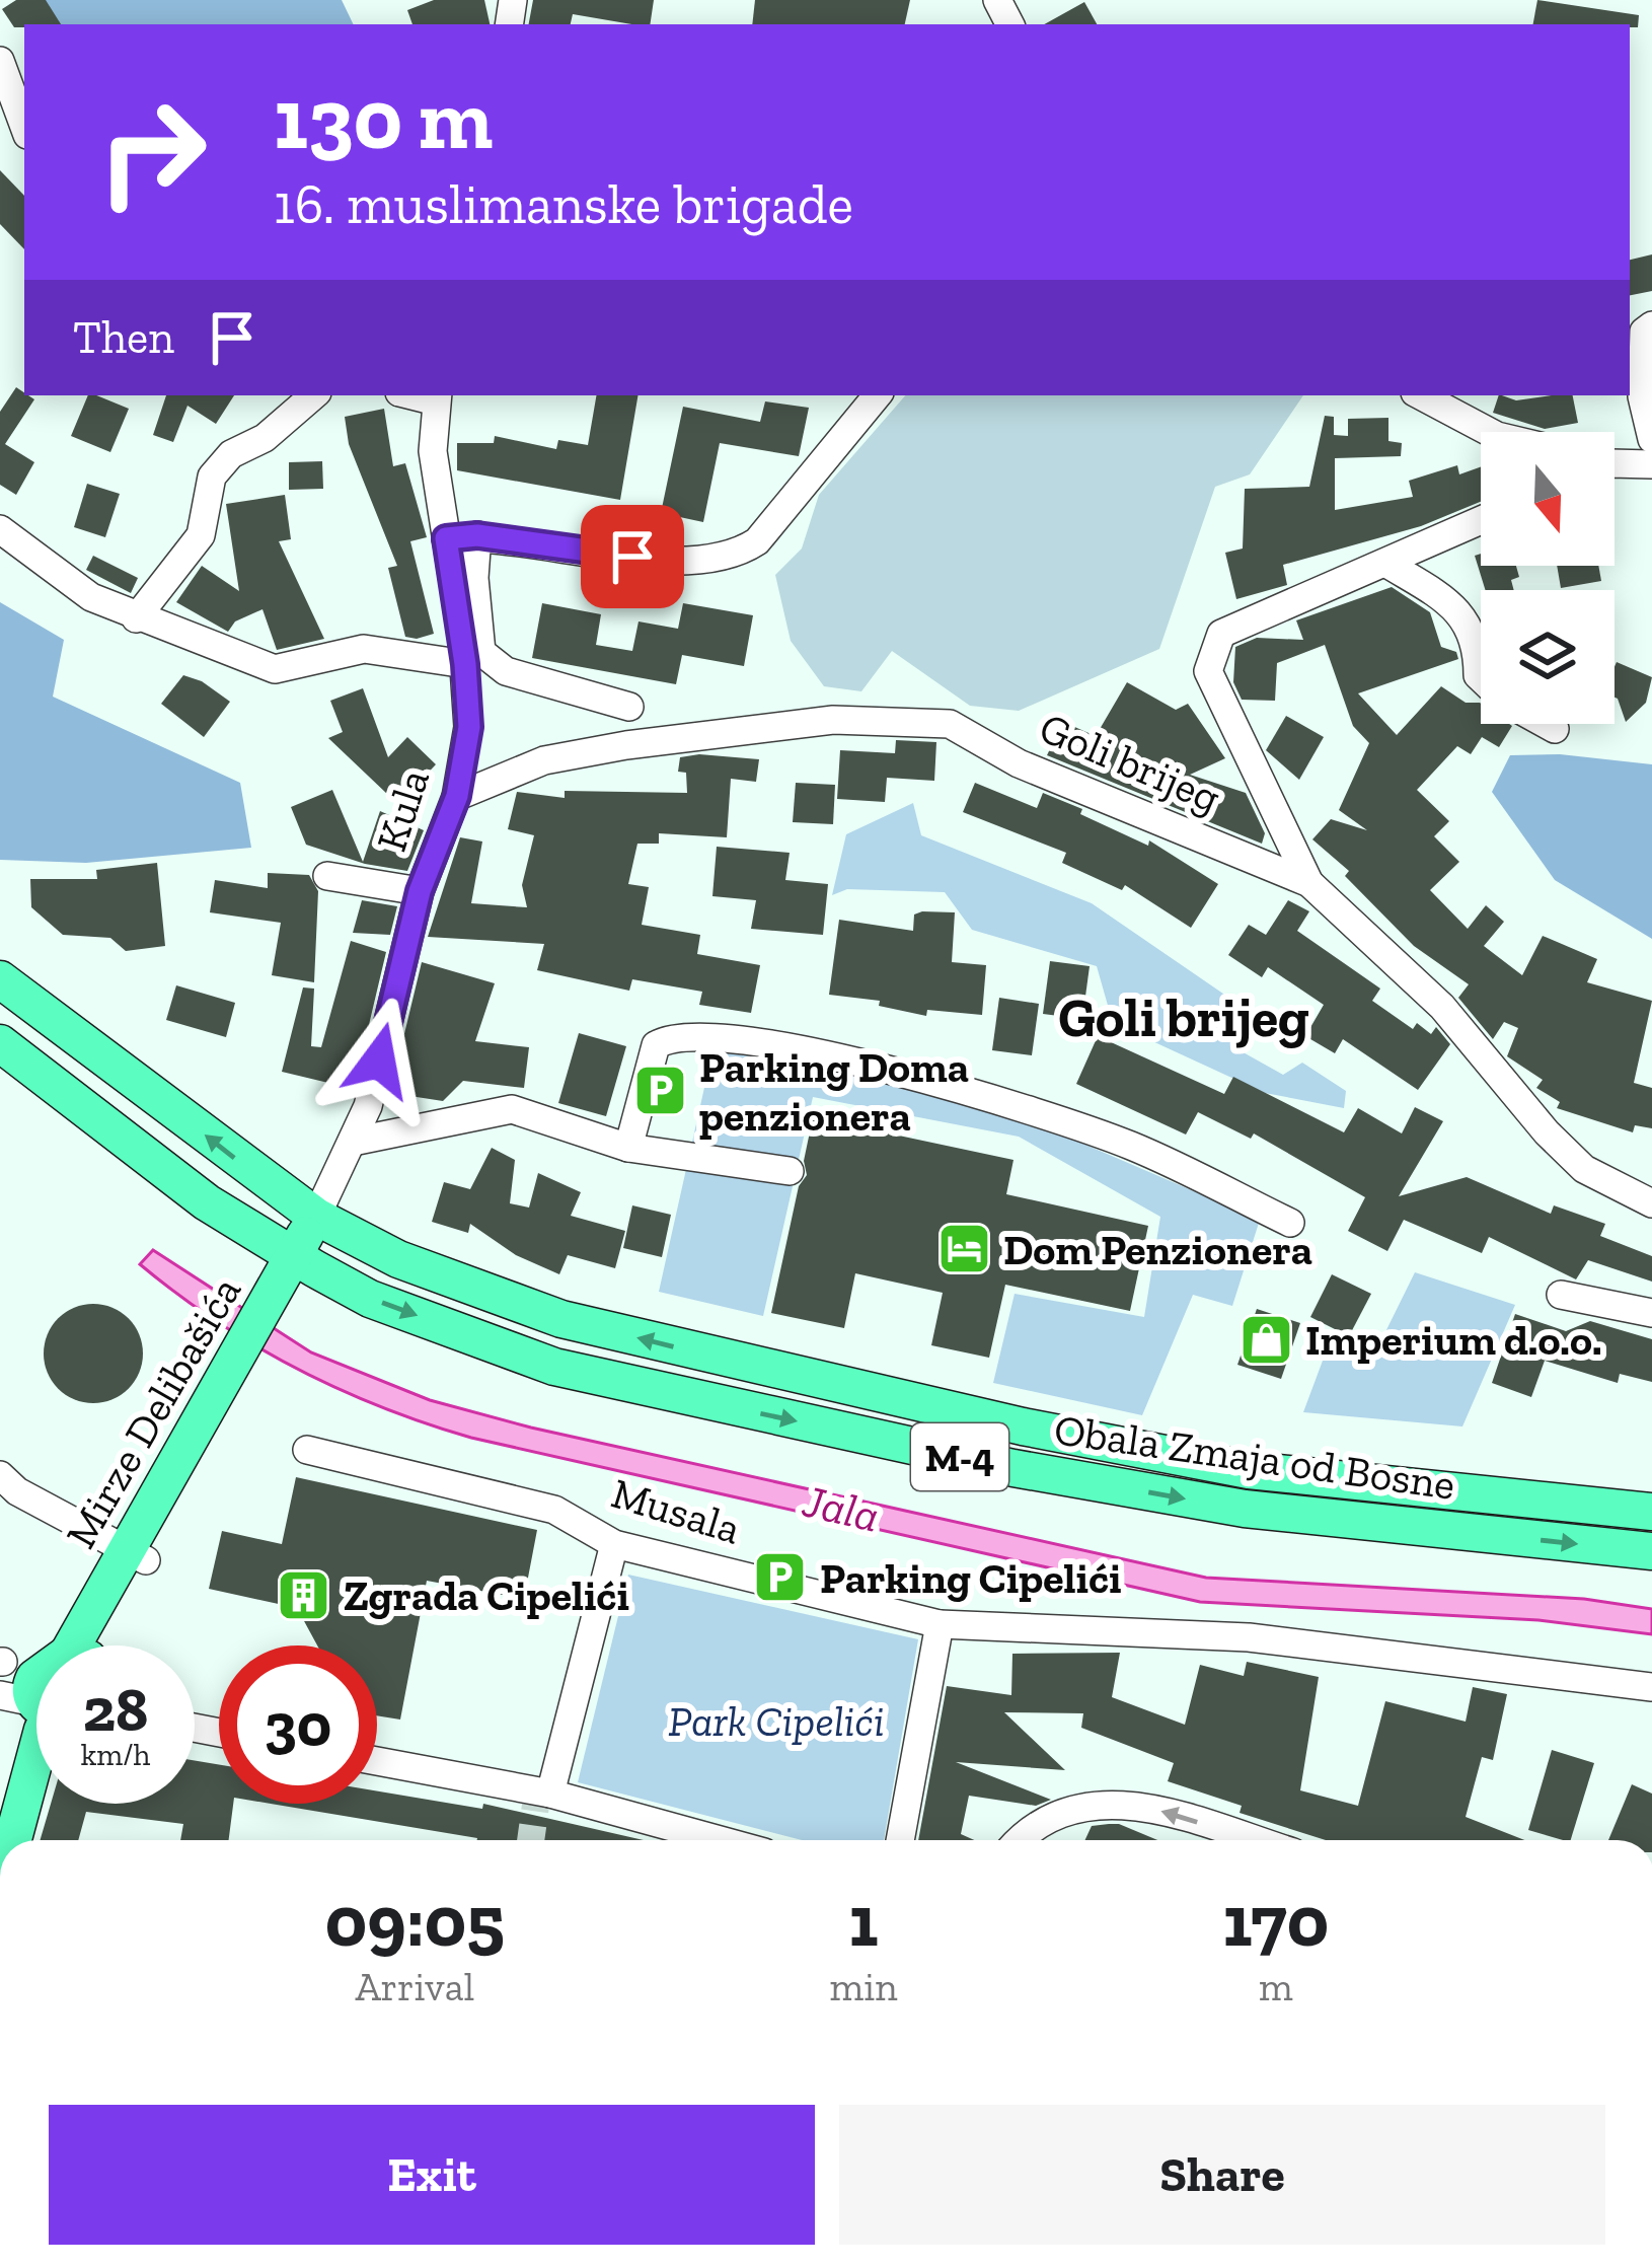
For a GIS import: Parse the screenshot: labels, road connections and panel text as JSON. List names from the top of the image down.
{
  "streets": {
    "main road": ["Mirze Delibašića", "M-4", "Obala Zmaja od Bosne"],
    "street": ["Goli brijeg", "Kula", "Musala"]
  },
  "crossings": [
    ["Goli brijeg", "Kula"],
    ["Kula", "Mirze Delibašića"],
    ["Kula", "M-4"],
    ["Kula", "Obala Zmaja od Bosne"],
    ["Mirze Delibašića", "M-4"],
    ["Mirze Delibašića", "Obala Zmaja od Bosne"],
    ["M-4", "Obala Zmaja od Bosne"]
  ],
  "districts": ["Goli brijeg"],
  "water": ["Jala"],
  "parks": ["Park Cipelići"],
  "places": {
    "parking": ["Parking Doma penzionera", "Parking Cipelići"],
    "hotel": ["Dom Penzionera"],
    "shop": ["Imperium d.o.o."],
    "building": ["Zgrada Cipelići"]
  },
  "north": "bottom",
  "page": {
    "turn": ["130 m", "16. muslimanske brigade"],
    "then": "Then",
    "speed": "28 km/h",
    "limit": "30",
    "eta": [
      "09:05",
      "Arrival",
      "1",
      "min",
      "170",
      "m"
    ],
    "buttons": ["Exit", "Share"]
  }
}
